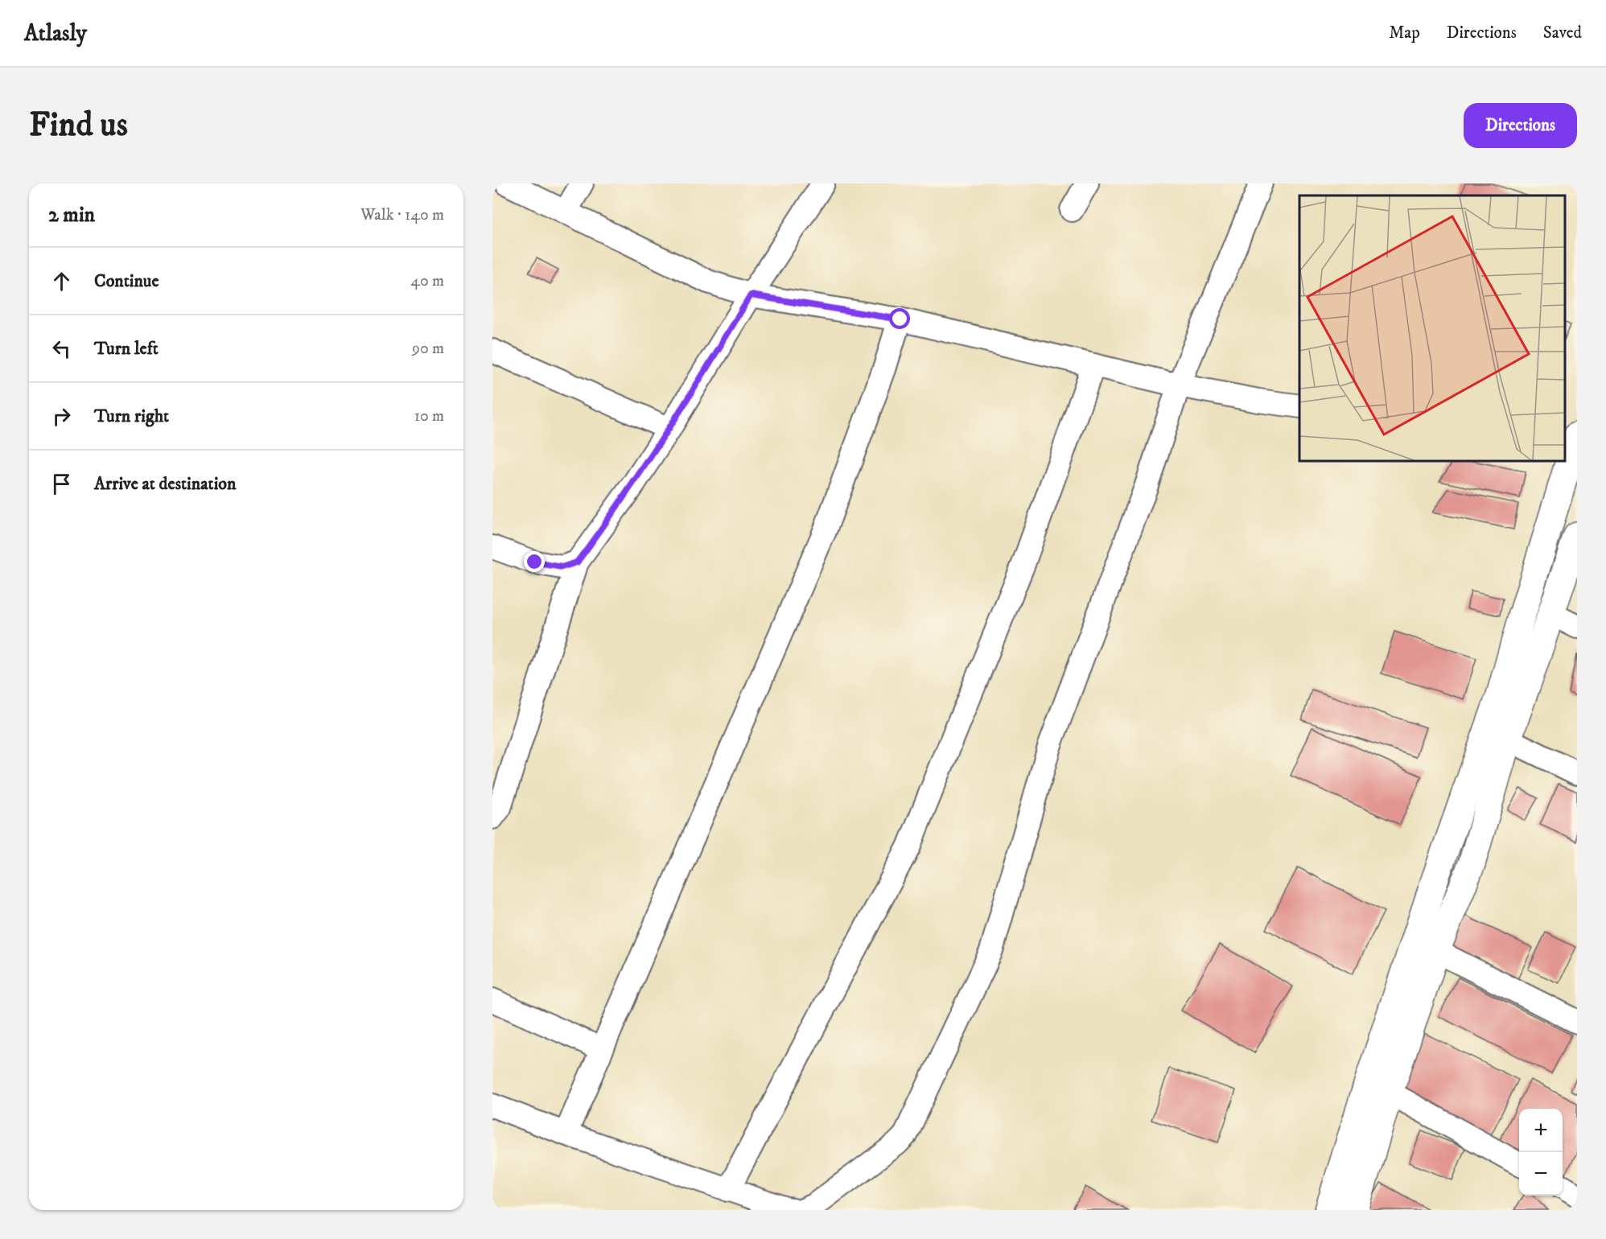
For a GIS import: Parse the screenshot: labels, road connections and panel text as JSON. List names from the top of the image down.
{
  "page": {
    "header": "Atlasly",
    "nav": ["Map", "Directions", "Saved"],
    "buttons": "Directions",
    "title": "Find us",
    "heading": ["2 min", "Walk · 140 m"],
    "list": [
      ["Continue", "40 m"],
      ["Turn left", "90 m"],
      ["Turn right", "10 m"],
      "Arrive at destination"
    ],
    "map_buttons": ["+", "−"]
  }
}
